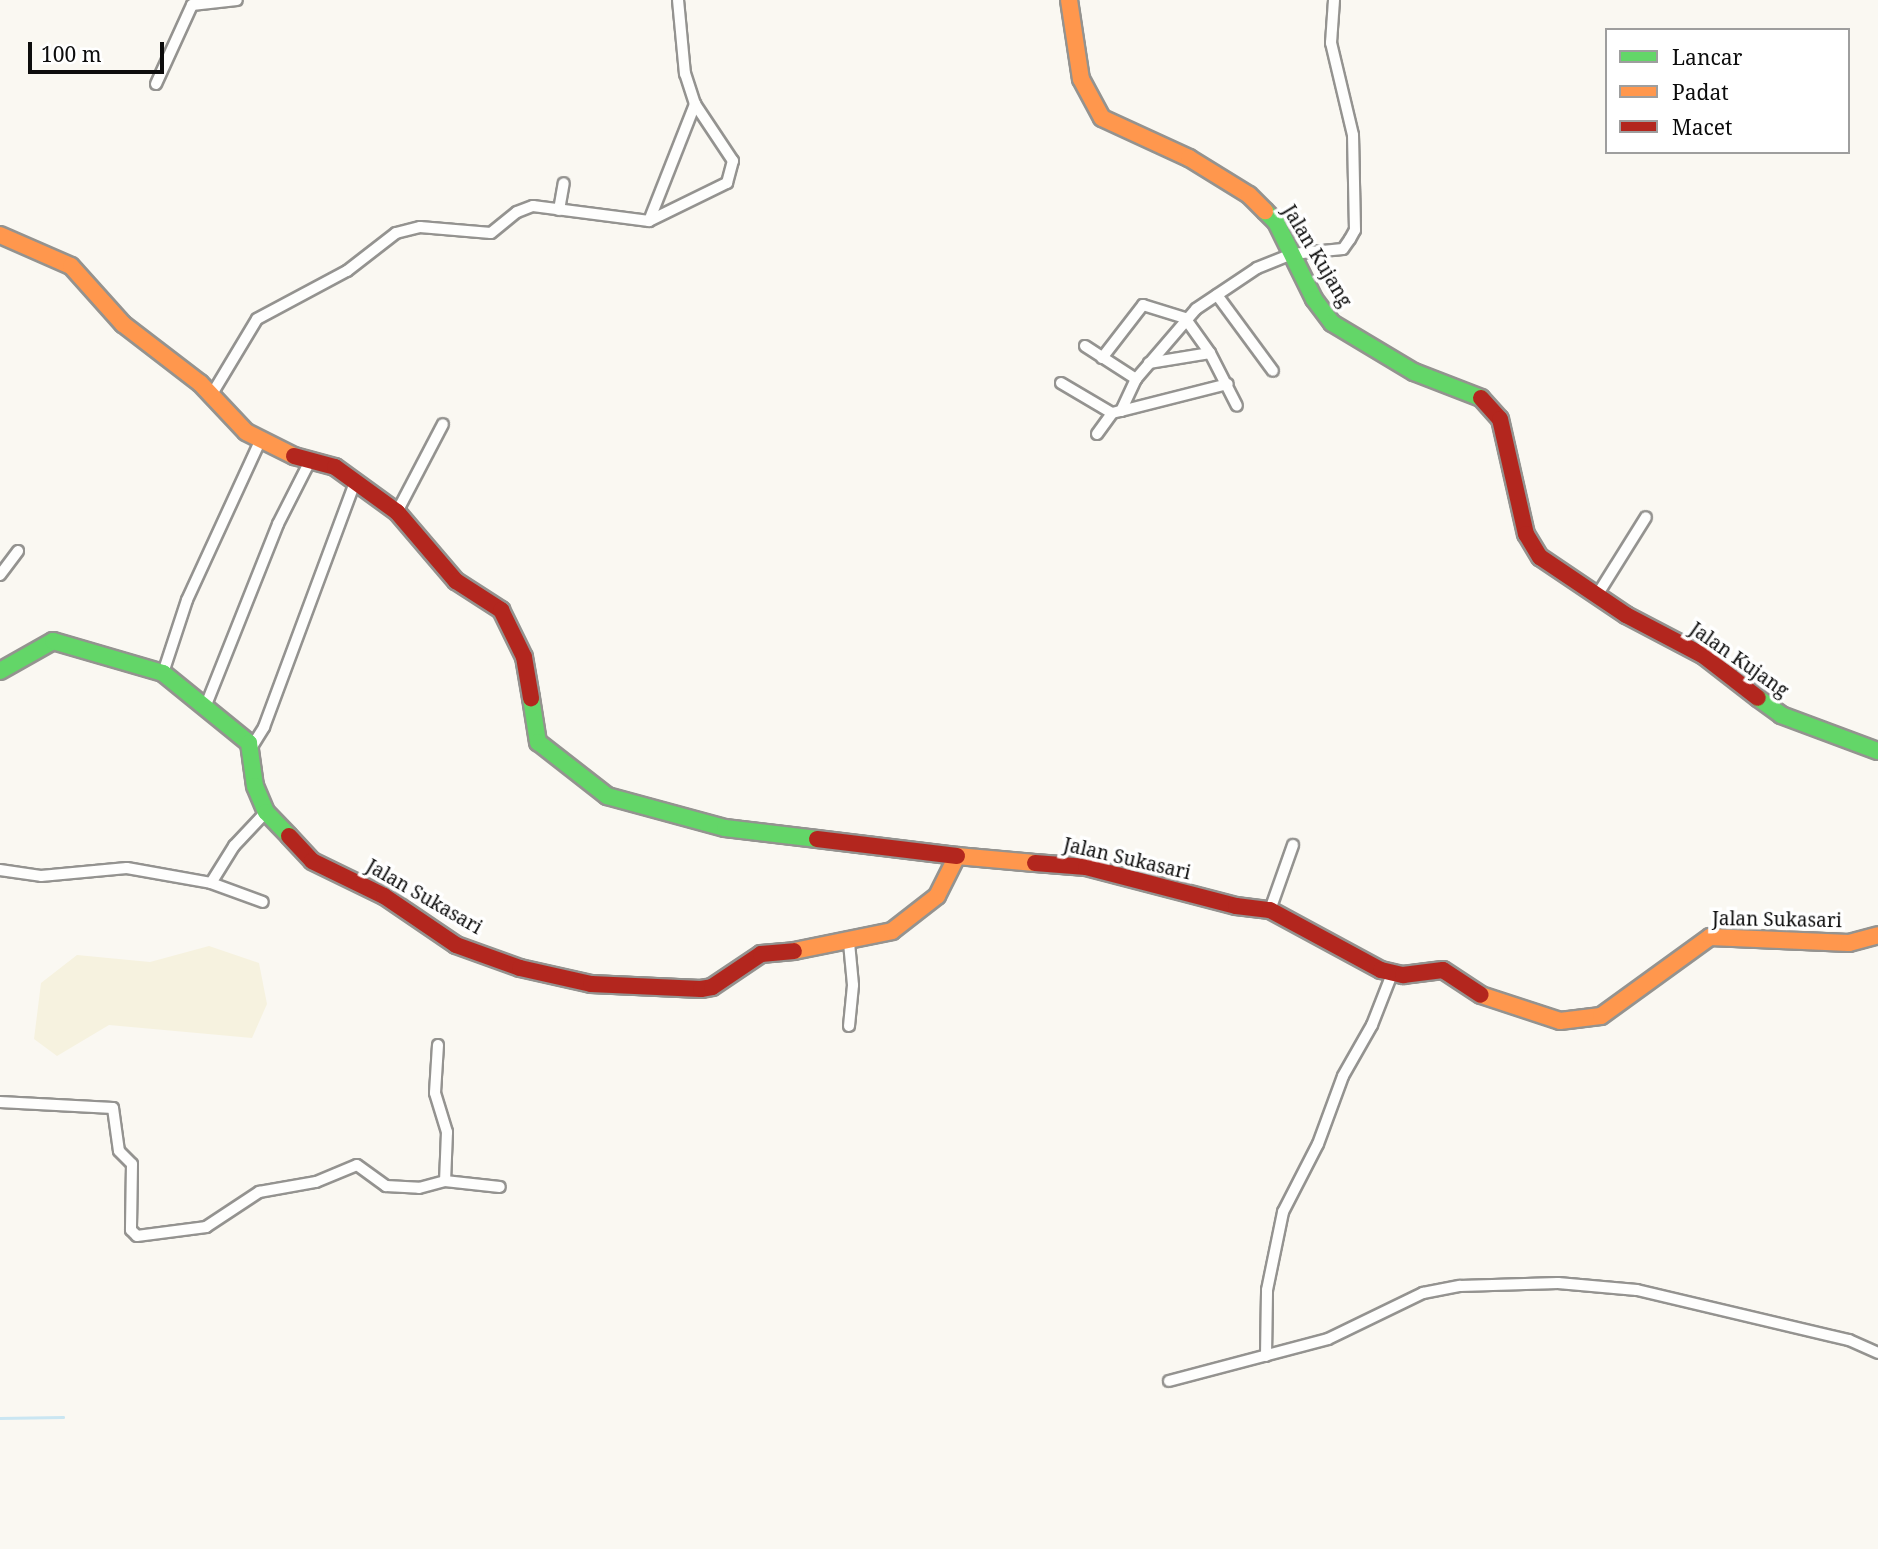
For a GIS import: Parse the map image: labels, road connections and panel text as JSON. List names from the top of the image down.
{
  "streets": {
    "street": ["Jalan Kujang", "Jalan Sukasari"]
  },
  "legend": ["Lancar", "Padat", "Macet"],
  "scale_bar": "100 m"
}
